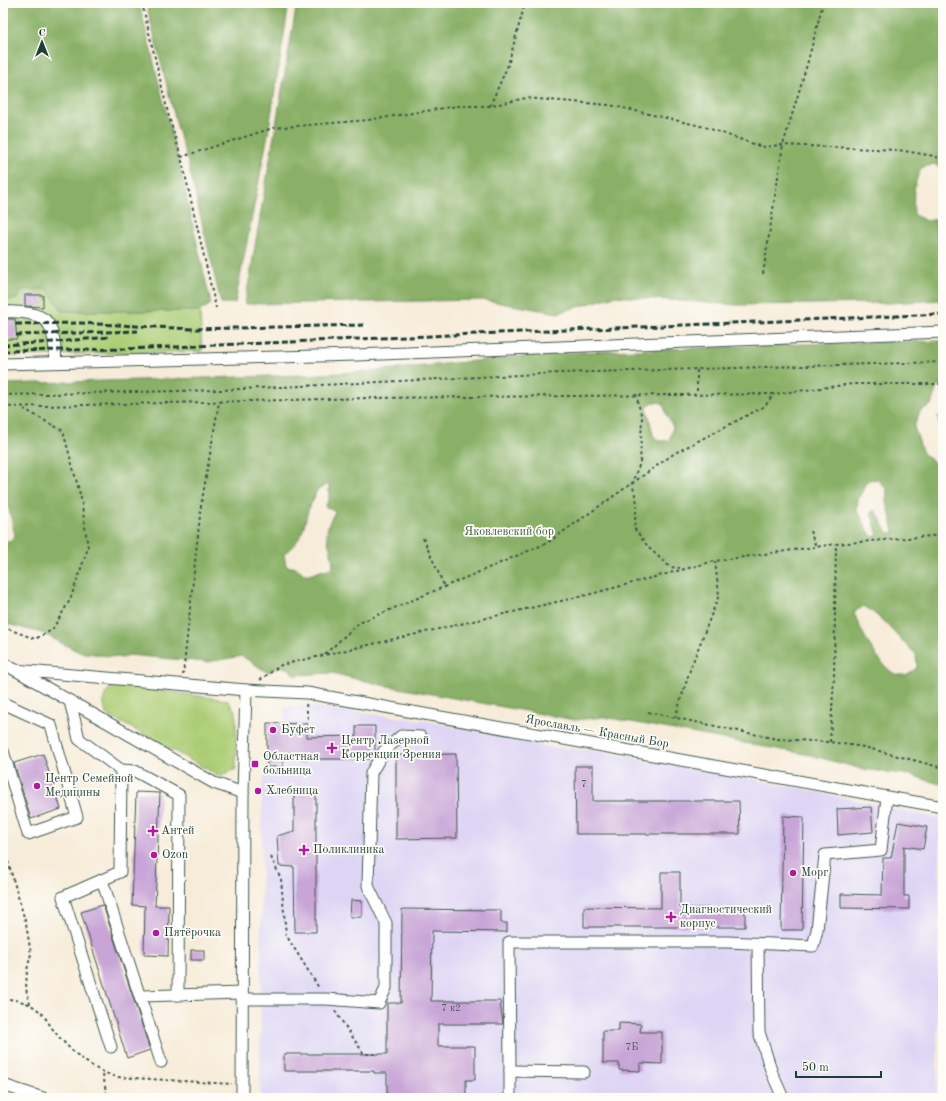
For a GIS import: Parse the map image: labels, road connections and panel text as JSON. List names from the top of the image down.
{
  "streets": {
    "street": ["Ярославль — Красный Бор"]
  },
  "parks": ["Яковлевский бор"],
  "places": {
    "other": [
      "Буфет",
      "Центр Семейной Медицины",
      "Хлебница",
      "Ozon",
      "Морг",
      "Пятёрочка"
    ],
    "health": [
      "Центр Лазерной Коррекции Зрения",
      "Антей",
      "Поликлиника",
      "Диагностический корпус"
    ],
    "transit": ["Областная больница"]
  },
  "house_numbers": ["7", "7 к2", "7Б"],
  "scale_bar": "50 m",
  "north": "top"
}
